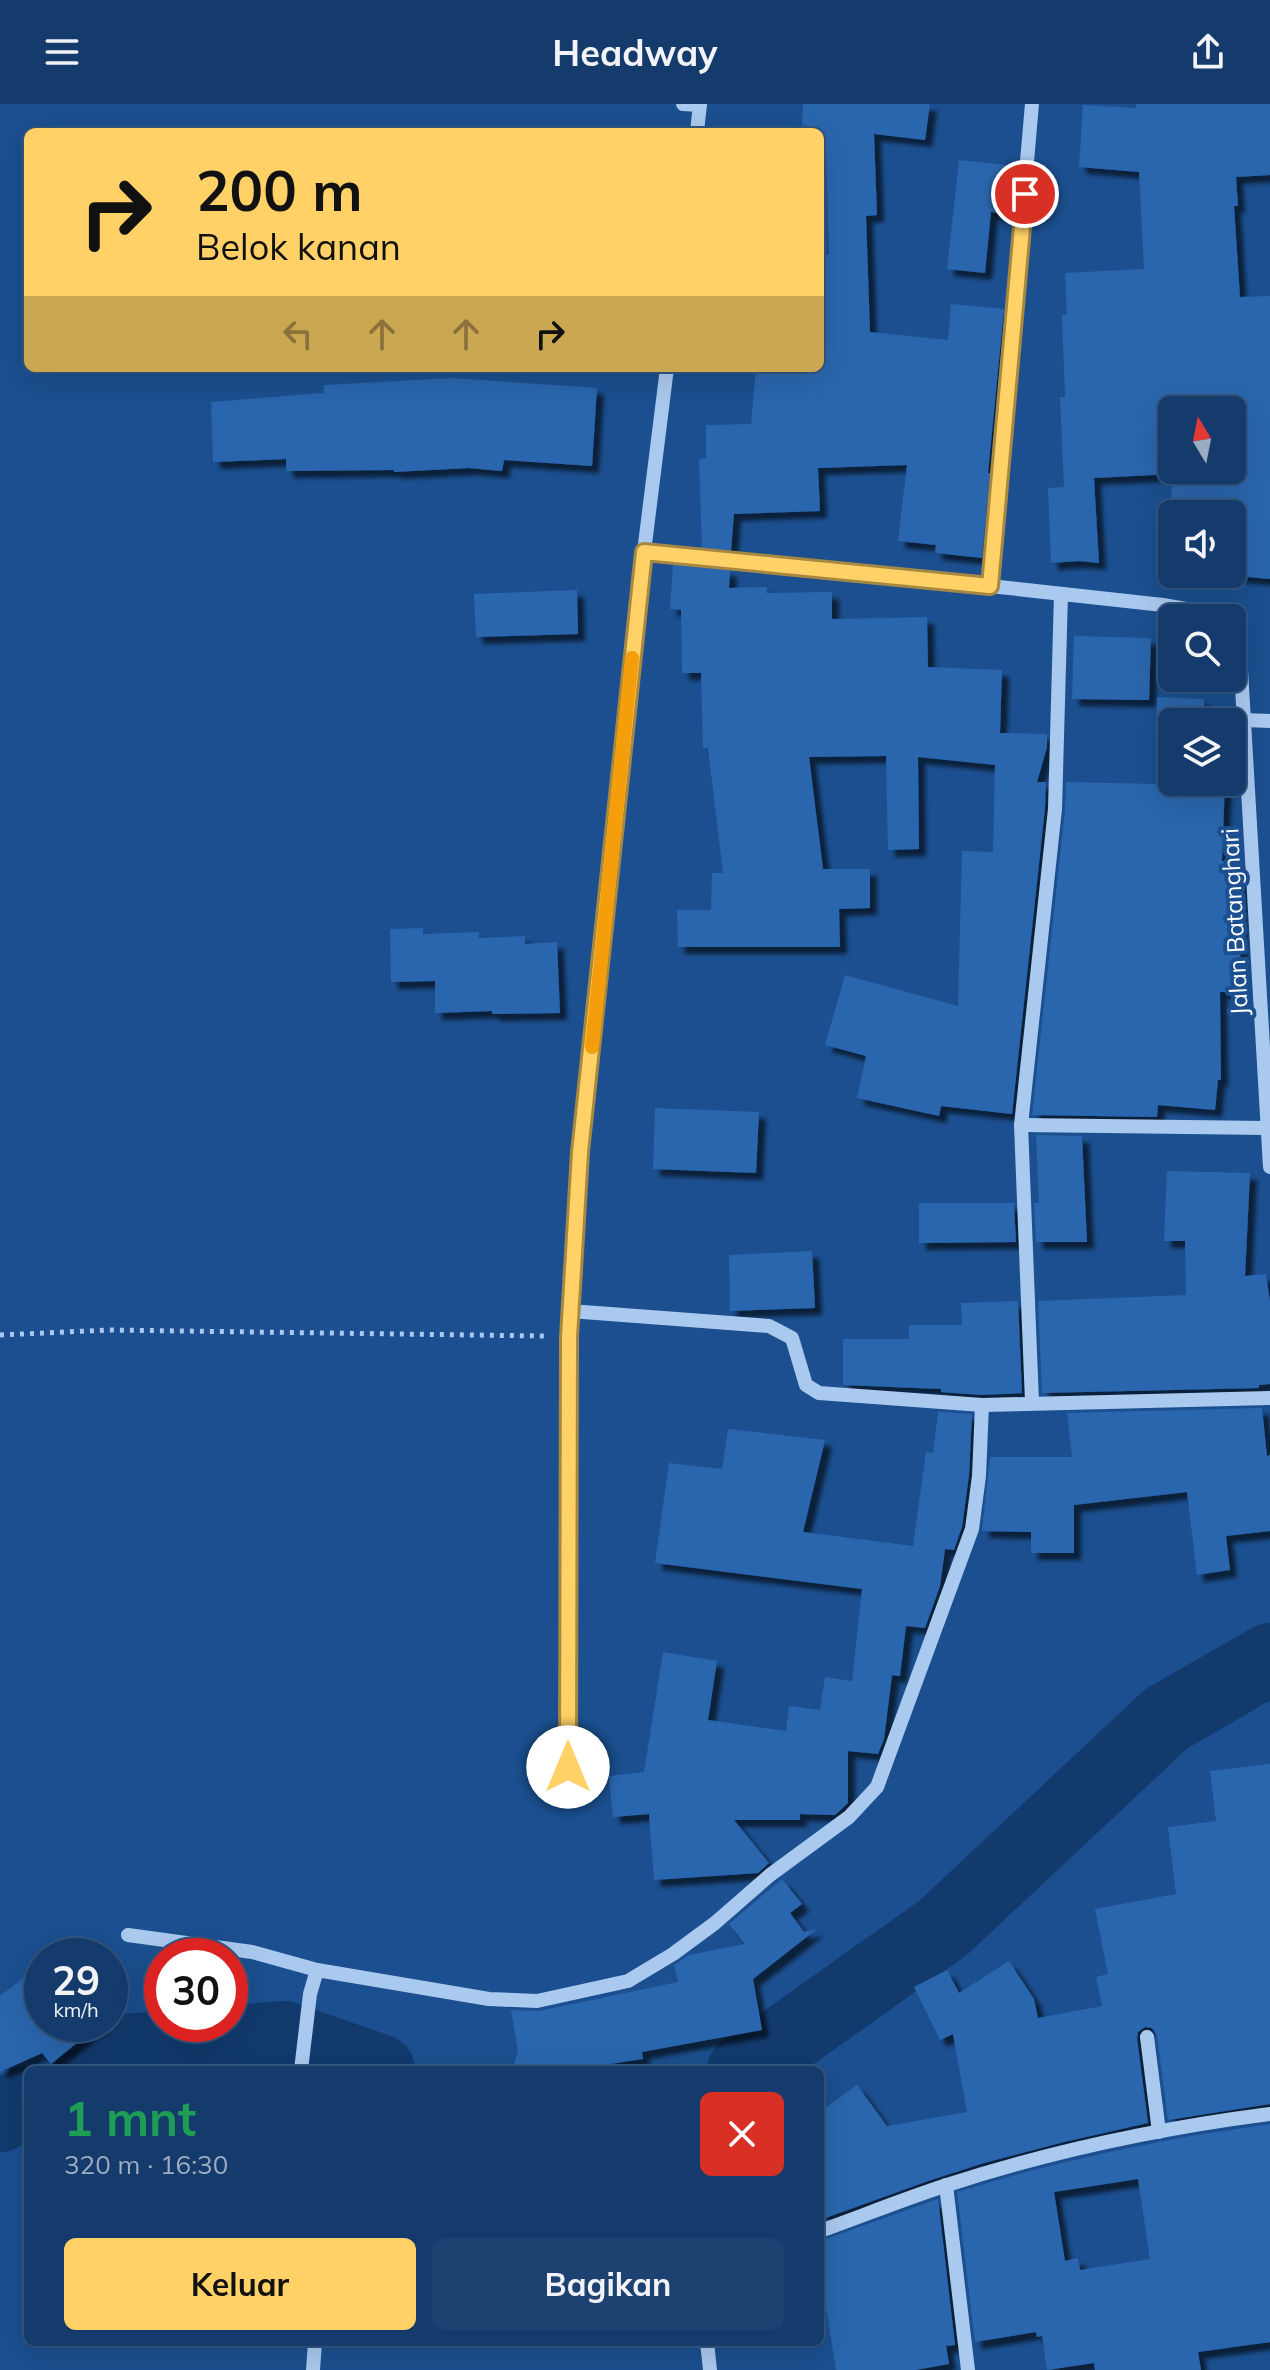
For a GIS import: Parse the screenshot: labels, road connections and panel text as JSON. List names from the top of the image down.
{
  "streets": {
    "street": ["Jalan Batanghari"]
  },
  "north": "top",
  "page": {
    "header": "Headway",
    "turn": ["200 m", "Belok kanan"],
    "speed": "29 km/h",
    "limit": "30",
    "heading": ["1 mnt", "320 m · 16:30"],
    "buttons": ["Keluar", "Bagikan"]
  }
}
